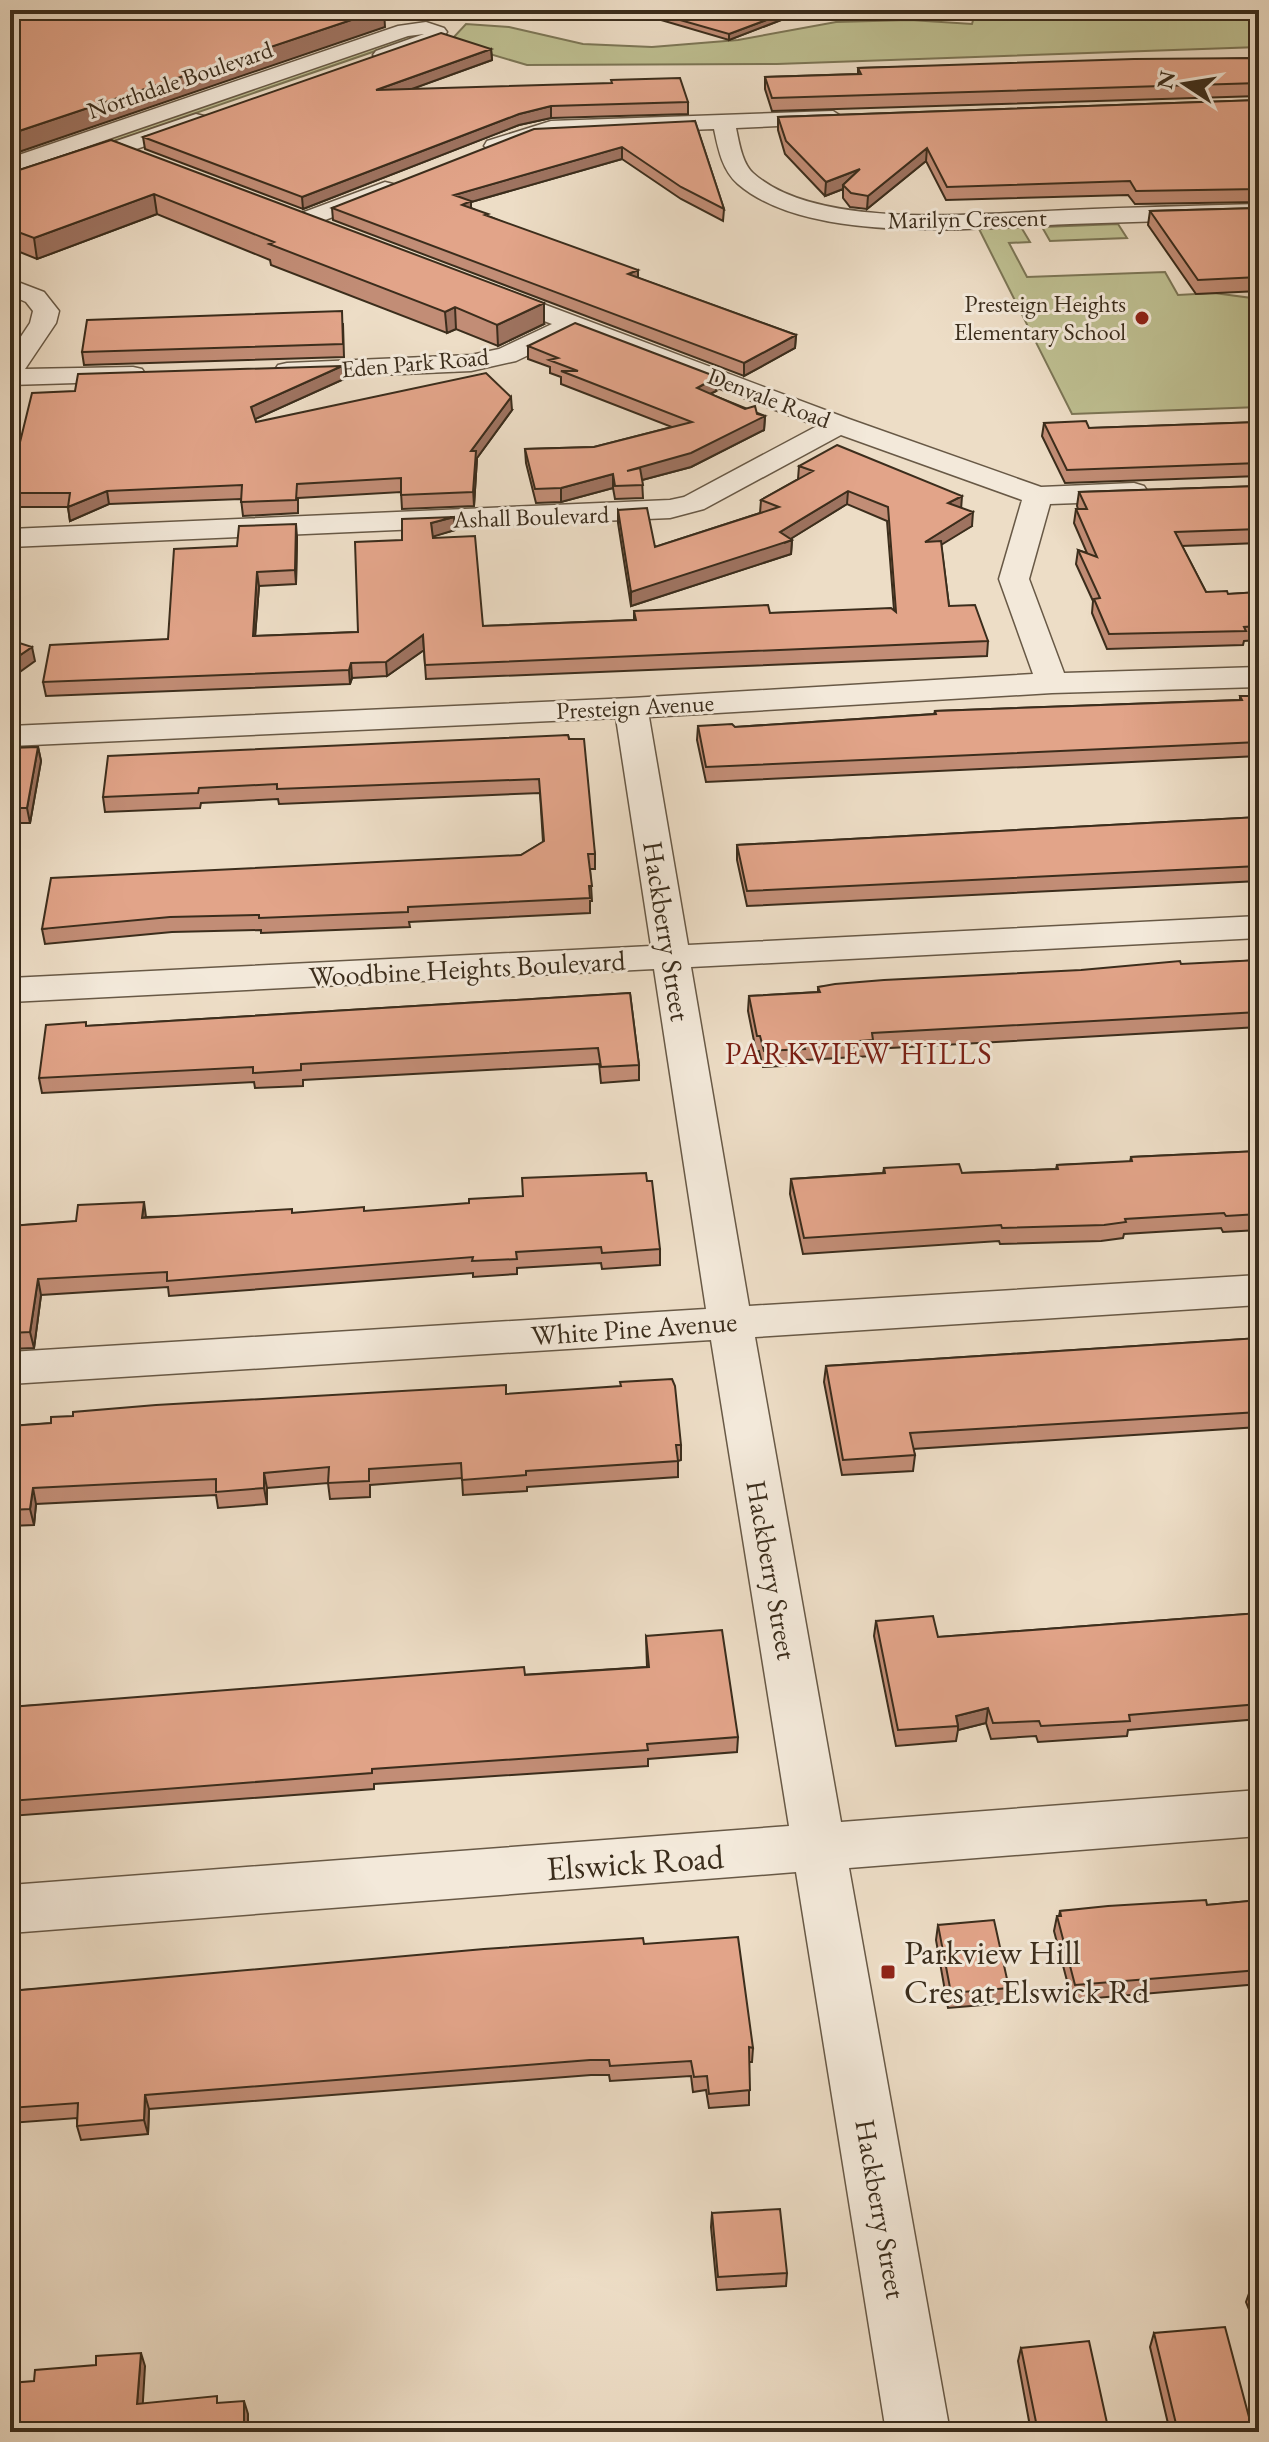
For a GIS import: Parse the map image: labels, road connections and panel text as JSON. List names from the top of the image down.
{
  "streets": {
    "street": [
      "Northdale Boulevard",
      "Marilyn Crescent",
      "Eden Park Road",
      "Denvale Road",
      "Ashall Boulevard",
      "Presteign Avenue",
      "Hackberry Street",
      "Woodbine Heights Boulevard",
      "White Pine Avenue",
      "Elswick Road"
    ]
  },
  "crossings": [
    ["Eden Park Road", "Denvale Road"],
    ["Denvale Road", "Ashall Boulevard"],
    ["Presteign Avenue", "Hackberry Street"],
    ["Hackberry Street", "Woodbine Heights Boulevard"],
    ["Hackberry Street", "White Pine Avenue"],
    ["Hackberry Street", "Elswick Road"]
  ],
  "districts": ["PARKVIEW HILLS"],
  "places": {
    "other": ["Presteign Heights Elementary School"],
    "transit": ["Parkview Hill Cres at Elswick Rd"]
  },
  "north": "left"
}
